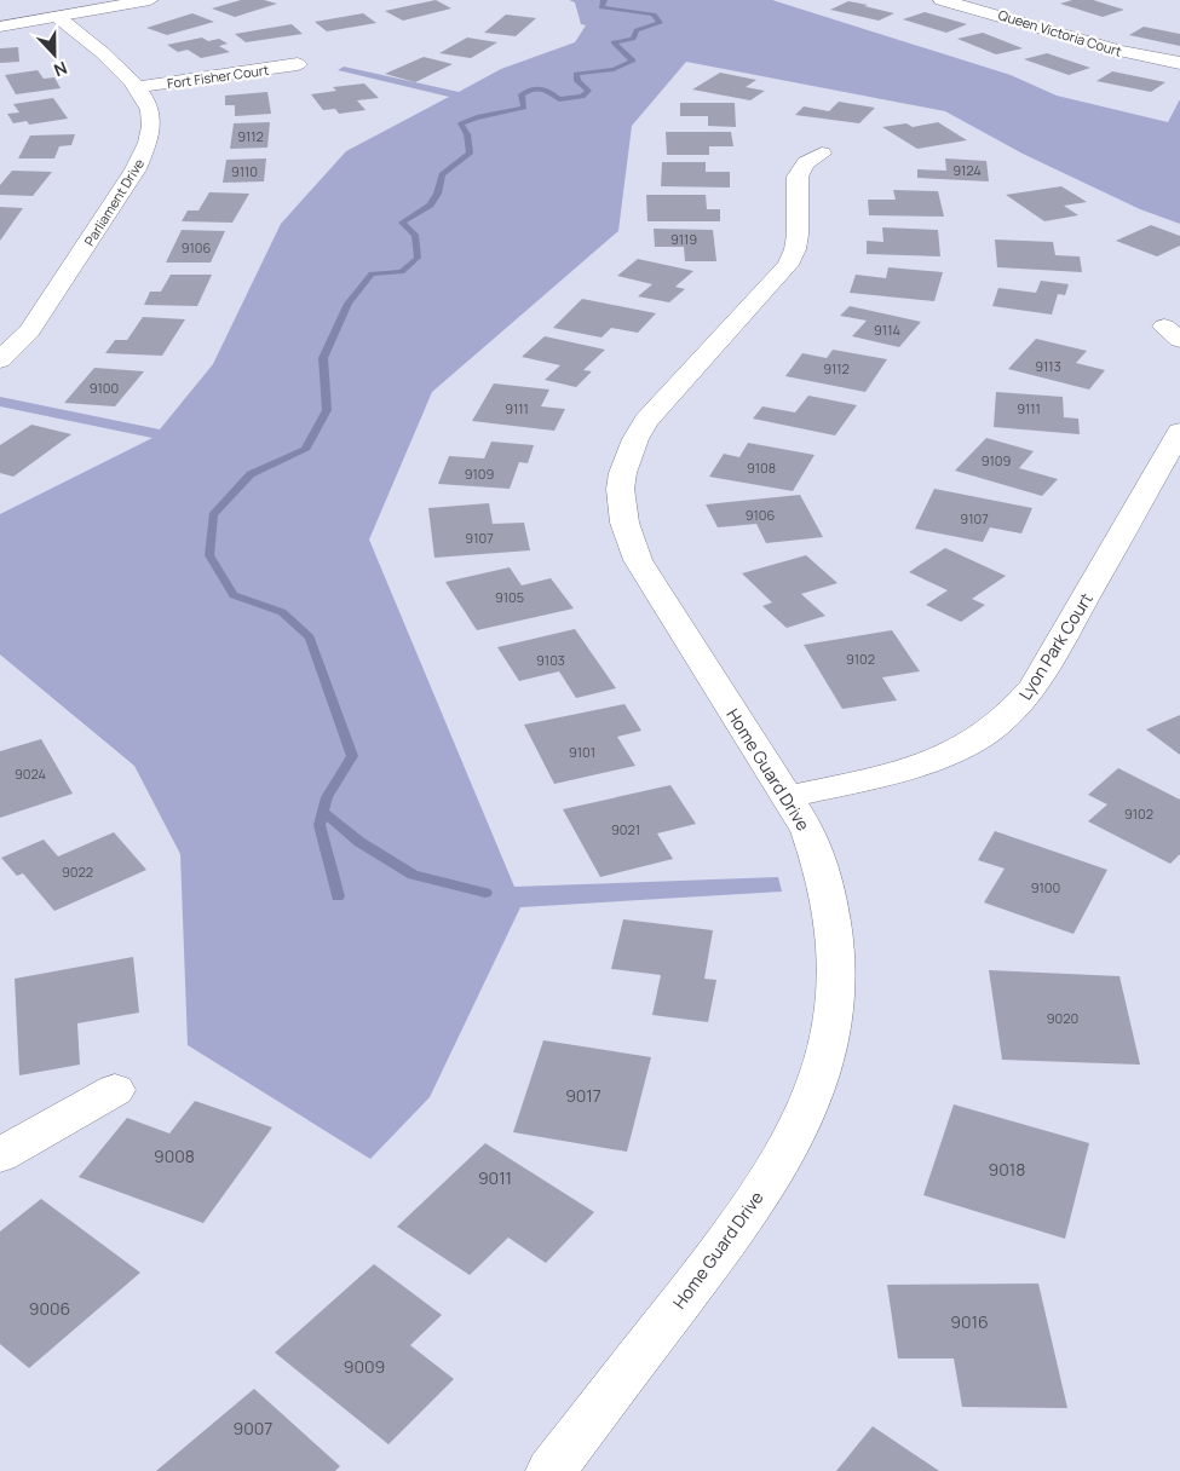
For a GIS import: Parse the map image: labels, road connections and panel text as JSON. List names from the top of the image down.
{
  "streets": {
    "street": [
      "Queen Victoria Court",
      "Fort Fisher Court",
      "Parliament Drive",
      "Lyon Park Court",
      "Home Guard Drive"
    ]
  },
  "crossings": [
    ["Fort Fisher Court", "Parliament Drive"],
    ["Lyon Park Court", "Home Guard Drive"]
  ],
  "house_numbers": [
    "9112",
    "9124",
    "9110",
    "9119",
    "9106",
    "9114",
    "9113",
    "9112",
    "9100",
    "9111",
    "9111",
    "9109",
    "9108",
    "9109",
    "9106",
    "9107",
    "9107",
    "9105",
    "9102",
    "9103",
    "9101",
    "9024",
    "9102",
    "9021",
    "9022",
    "9100",
    "9020",
    "9017",
    "9008",
    "9018",
    "9011",
    "9006",
    "9016",
    "9009",
    "9007"
  ],
  "north": "bottom"
}
